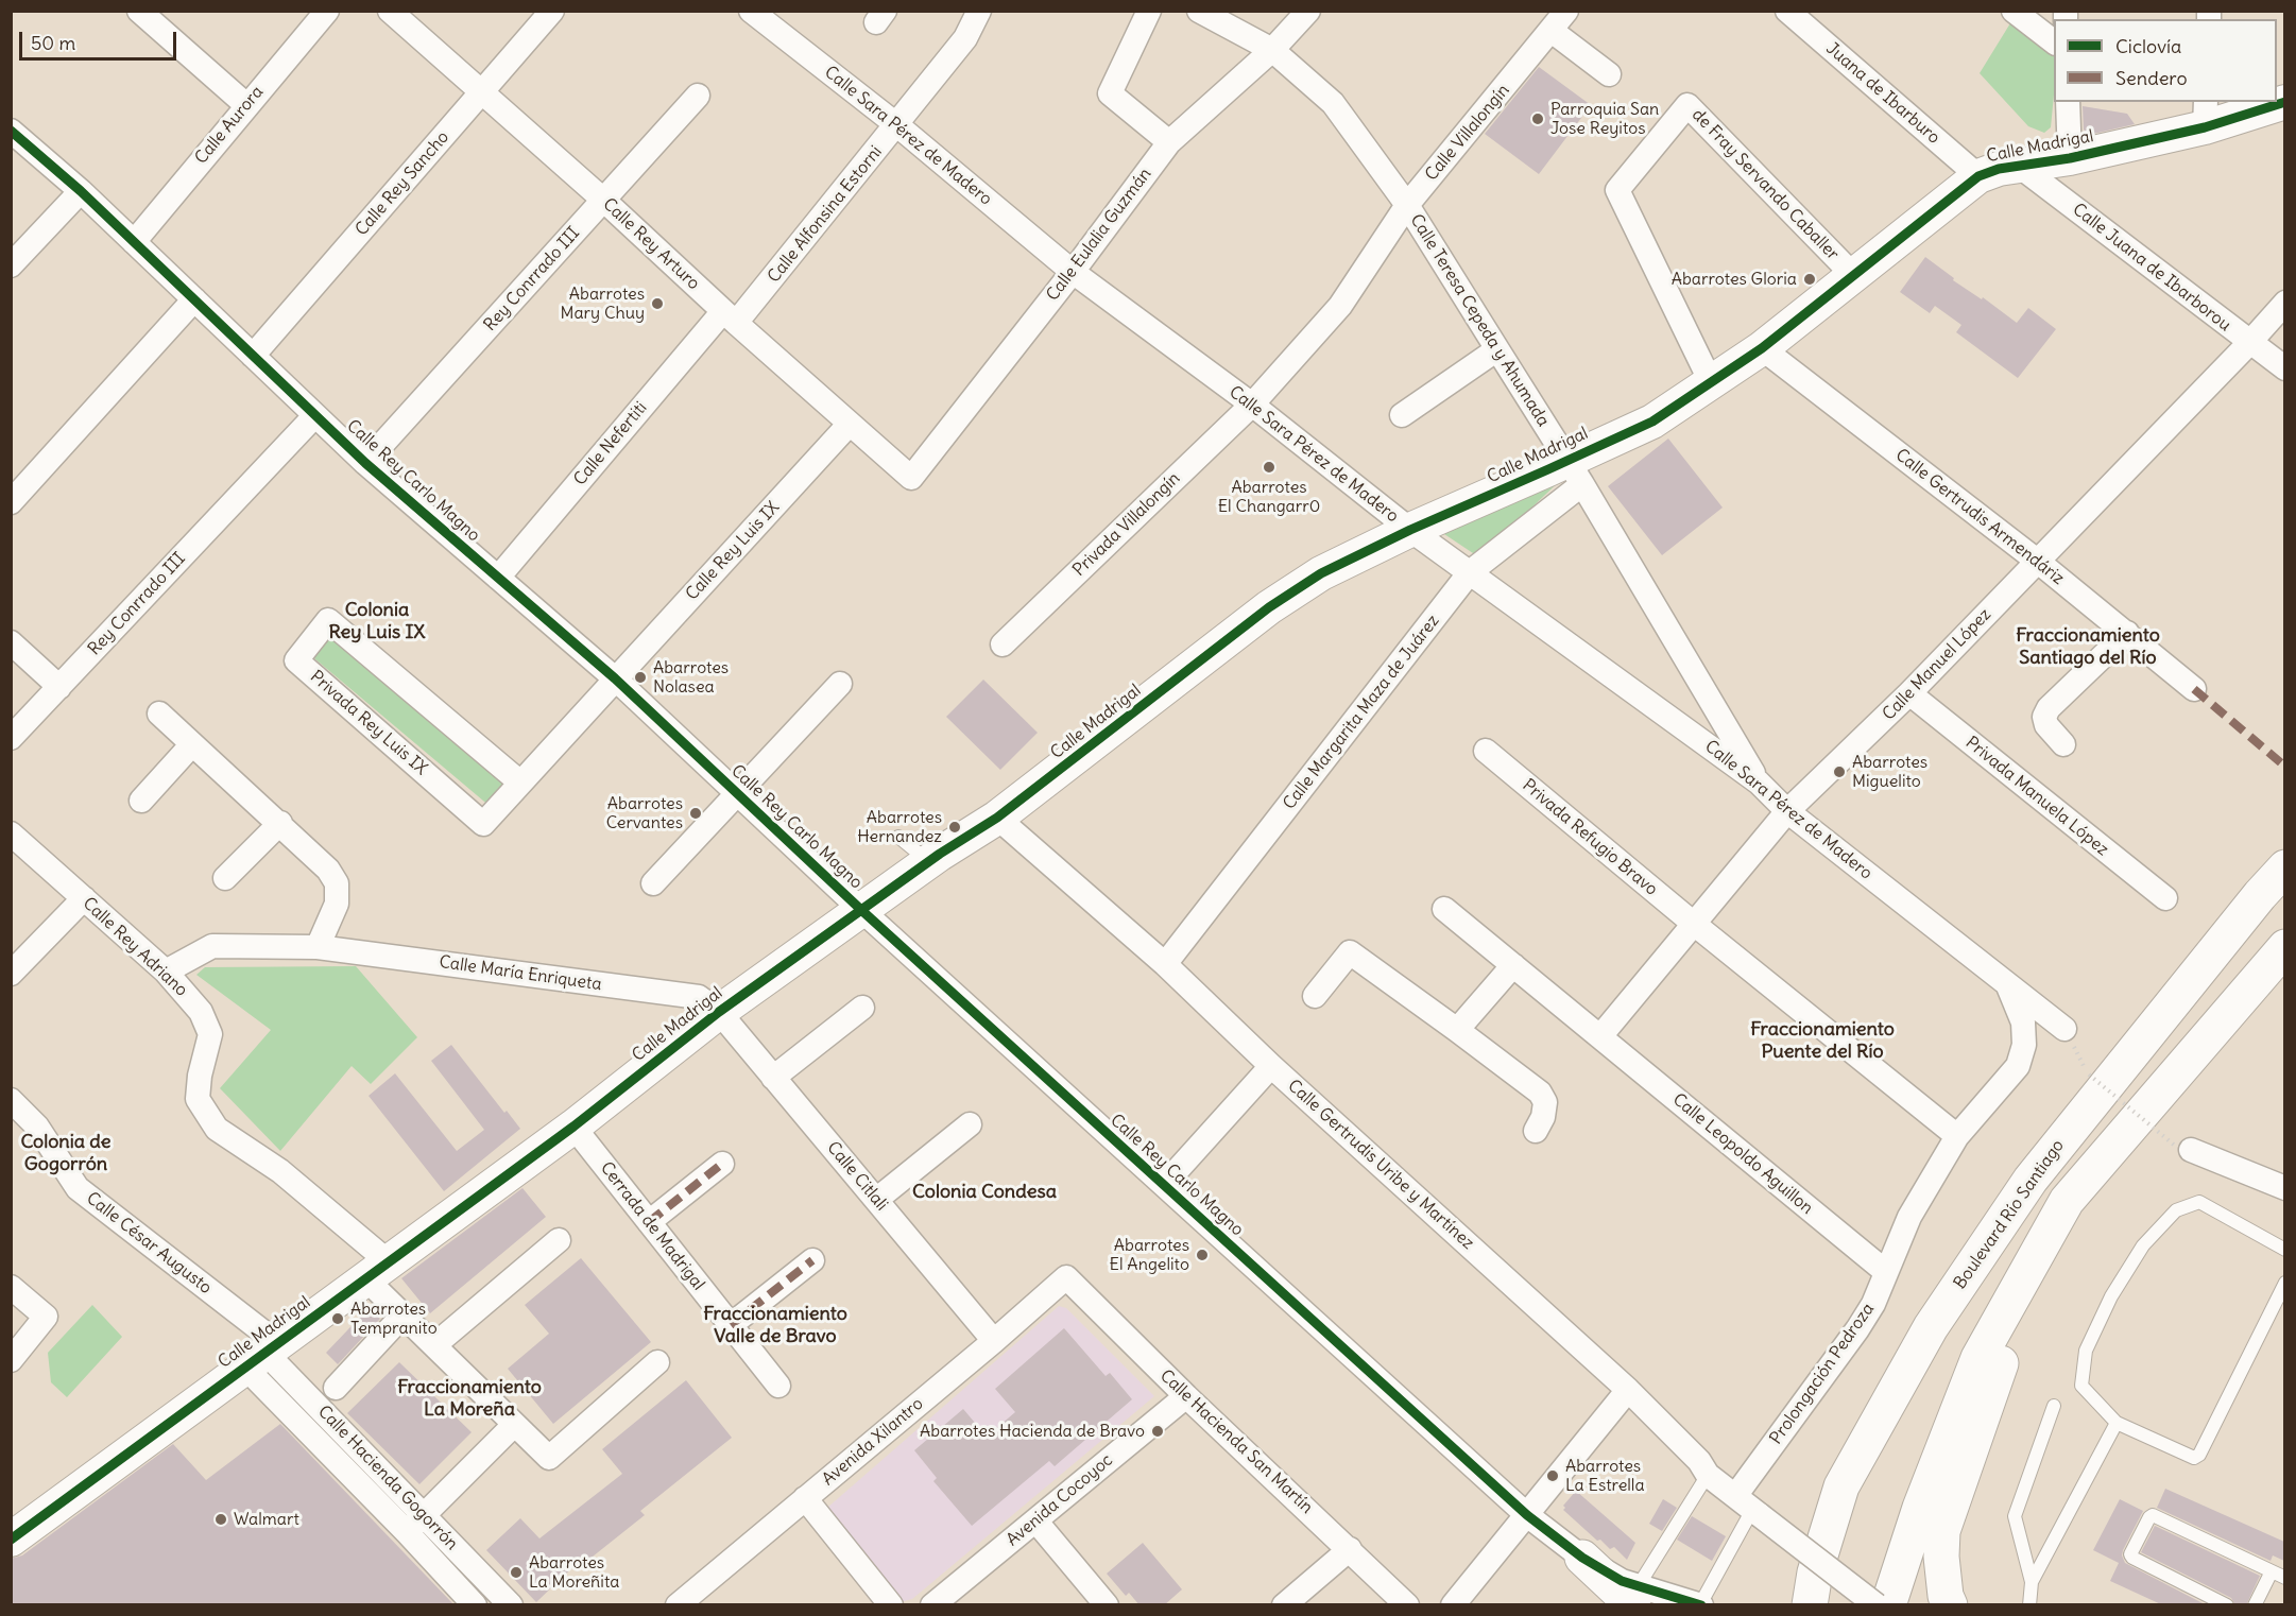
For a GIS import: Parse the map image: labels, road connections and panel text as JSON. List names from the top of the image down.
{
  "streets": {
    "main road": ["Boulevard Río Santiago"],
    "street": [
      "Juana de Ibarburo",
      "Calle Aurora",
      "Calle Villalongín",
      "Calle Sara Pérez de Madero",
      "Calle Madrigal",
      "Calle Rey Sancho",
      "de Fray Servando Caballer",
      "Calle Alfonsina Estorni",
      "Calle Eulalia Guzmán",
      "Calle Rey Arturo",
      "Calle Juana de Ibarborou",
      "Rey Conrrado III",
      "Calle Teresa Cepeda y Ahumada",
      "Calle Nefertiti",
      "Calle Rey Carlo Magno",
      "Calle Gertrudis Armendáriz",
      "Privada Villalongín",
      "Calle Rey Luis IX",
      "Calle Manuel López",
      "Calle Margarita Maza de Juárez",
      "Privada Rey Luis IX",
      "Privada Manuela López",
      "Privada Refugio Bravo",
      "Calle Rey Adriano",
      "Calle María Enriqueta",
      "Calle Leopoldo Aguillon",
      "Calle Gertrudis Uribe y Martínez",
      "Calle Citlali",
      "Cerrada de Madrigal",
      "Calle César Augusto",
      "Prolongación Pedroza",
      "Avenida Xilantro",
      "Calle Hacienda San Martín",
      "Calle Hacienda Gogorrón",
      "Avenida Cocoyoc"
    ]
  },
  "crossings": [
    ["Juana de Ibarburo", "Calle Madrigal"],
    ["Calle Aurora", "Calle Rey Carlo Magno"],
    ["Calle Villalongín", "Calle Sara Pérez de Madero"],
    ["Calle Villalongín", "Calle Teresa Cepeda y Ahumada"],
    ["Calle Villalongín", "Privada Villalongín"],
    ["Calle Sara Pérez de Madero", "Calle Madrigal"],
    ["Calle Sara Pérez de Madero", "Calle Alfonsina Estorni"],
    ["Calle Sara Pérez de Madero", "Calle Eulalia Guzmán"],
    ["Calle Sara Pérez de Madero", "Calle Teresa Cepeda y Ahumada"],
    ["Calle Sara Pérez de Madero", "Privada Villalongín"],
    ["Calle Sara Pérez de Madero", "Calle Manuel López"],
    ["Calle Sara Pérez de Madero", "Calle Margarita Maza de Juárez"],
    ["Calle Sara Pérez de Madero", "Prolongación Pedroza"],
    ["Calle Madrigal", "de Fray Servando Caballer"],
    ["Calle Madrigal", "Calle Juana de Ibarborou"],
    ["Calle Madrigal", "Calle Teresa Cepeda y Ahumada"],
    ["Calle Madrigal", "Calle Rey Carlo Magno"],
    ["Calle Madrigal", "Calle Gertrudis Armendáriz"],
    ["Calle Madrigal", "Calle Margarita Maza de Juárez"],
    ["Calle Madrigal", "Calle Rey Adriano"],
    ["Calle Madrigal", "Calle María Enriqueta"],
    ["Calle Madrigal", "Calle Gertrudis Uribe y Martínez"],
    ["Calle Madrigal", "Calle Citlali"],
    ["Calle Madrigal", "Cerrada de Madrigal"],
    ["Calle Madrigal", "Calle César Augusto"],
    ["Calle Madrigal", "Calle Hacienda Gogorrón"],
    ["Calle Rey Sancho", "Calle Rey Arturo"],
    ["Calle Rey Sancho", "Calle Rey Carlo Magno"],
    ["Calle Alfonsina Estorni", "Calle Rey Arturo"],
    ["Calle Alfonsina Estorni", "Calle Nefertiti"],
    ["Calle Eulalia Guzmán", "Calle Rey Arturo"],
    ["Calle Eulalia Guzmán", "Calle Teresa Cepeda y Ahumada"],
    ["Calle Rey Arturo", "Rey Conrrado III"],
    ["Calle Rey Arturo", "Calle Nefertiti"],
    ["Calle Rey Arturo", "Calle Rey Luis IX"],
    ["Calle Juana de Ibarborou", "Calle Manuel López"],
    ["Rey Conrrado III", "Calle Rey Carlo Magno"],
    ["Calle Teresa Cepeda y Ahumada", "Calle Margarita Maza de Juárez"],
    ["Calle Nefertiti", "Calle Rey Carlo Magno"],
    ["Calle Rey Carlo Magno", "Calle Rey Luis IX"],
    ["Calle Rey Carlo Magno", "Privada Rey Luis IX"],
    ["Calle Rey Carlo Magno", "Calle Gertrudis Uribe y Martínez"],
    ["Calle Gertrudis Armendáriz", "Calle Manuel López"],
    ["Calle Rey Luis IX", "Privada Rey Luis IX"],
    ["Calle Manuel López", "Privada Manuela López"],
    ["Calle Manuel López", "Privada Refugio Bravo"],
    ["Calle Manuel López", "Calle Leopoldo Aguillon"],
    ["Calle Margarita Maza de Juárez", "Calle Gertrudis Uribe y Martínez"],
    ["Privada Refugio Bravo", "Prolongación Pedroza"],
    ["Calle Rey Adriano", "Calle María Enriqueta"],
    ["Calle María Enriqueta", "Calle Citlali"],
    ["Calle Leopoldo Aguillon", "Prolongación Pedroza"],
    ["Calle Gertrudis Uribe y Martínez", "Prolongación Pedroza"],
    ["Calle Citlali", "Avenida Xilantro"],
    ["Calle César Augusto", "Calle Hacienda Gogorrón"],
    ["Avenida Xilantro", "Calle Hacienda San Martín"],
    ["Calle Hacienda San Martín", "Avenida Cocoyoc"]
  ],
  "districts": [
    "Colonia Rey Luis IX",
    "Fraccionamiento Santiago del Río",
    "Fraccionamiento Puente del Río",
    "Colonia de Gogorrón",
    "Colonia Condesa",
    "Fraccionamiento Valle de Bravo",
    "Fraccionamiento La Moreña"
  ],
  "places": [
    "Parroquia San Jose Reyitos",
    "Abarrotes Gloria",
    "Abarrotes Mary Chuy",
    "Abarrotes El Changarr0",
    "Abarrotes Nolasea",
    "Abarrotes Miguelito",
    "Abarrotes Cervantes",
    "Abarrotes Hernandez",
    "Abarrotes El Angelito",
    "Abarrotes Tempranito",
    "Abarrotes Hacienda de Bravo",
    "Abarrotes La Estrella",
    "Walmart",
    "Abarrotes La Moreñita"
  ],
  "legend": ["Ciclovía", "Sendero"],
  "scale_bar": "50 m"
}
